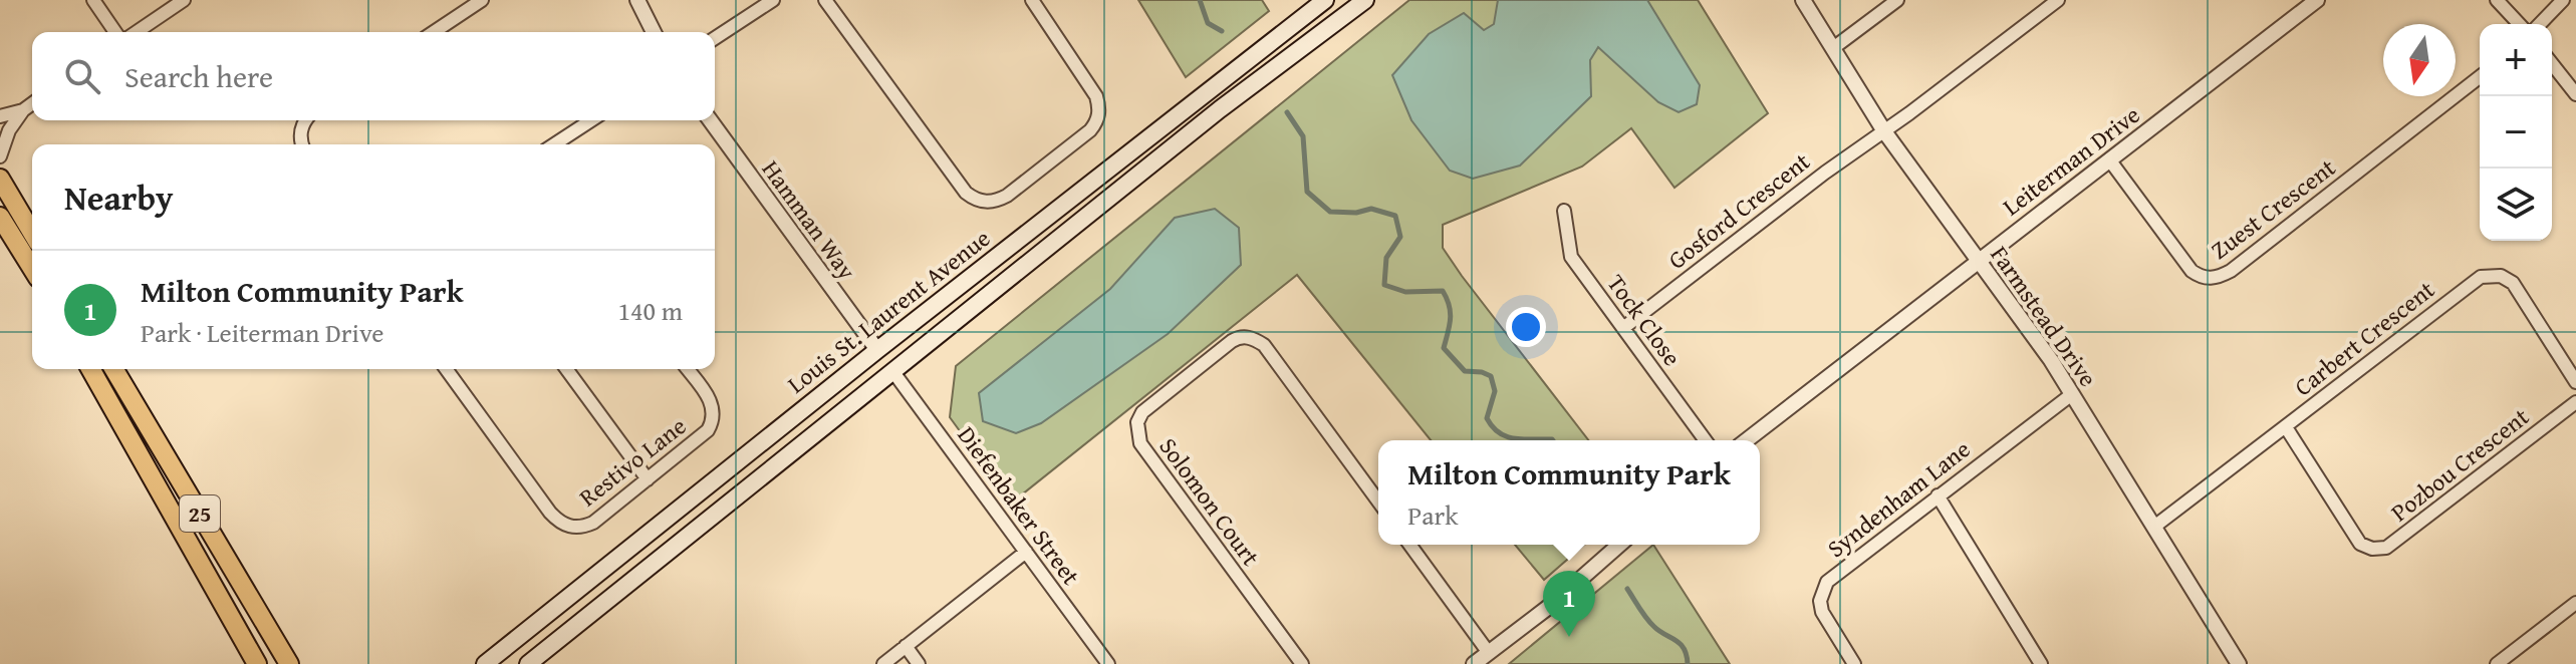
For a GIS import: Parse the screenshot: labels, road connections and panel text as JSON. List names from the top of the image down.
{
  "streets": {
    "main road": ["Louis St. Laurent Avenue", "25"],
    "street": [
      "Leiterman Drive",
      "Zuest Crescent",
      "Gosford Crescent",
      "Hamman Way",
      "Farmstead Drive",
      "Tock Close",
      "Carbert Crescent",
      "Restivo Lane",
      "Pozbou Crescent",
      "Syndenham Lane",
      "Solomon Court",
      "Diefenbaker Street"
    ]
  },
  "crossings": [
    ["Leiterman Drive", "Zuest Crescent"],
    ["Leiterman Drive", "Farmstead Drive"],
    ["Gosford Crescent", "Farmstead Drive"],
    ["Gosford Crescent", "Tock Close"],
    ["Hamman Way", "Louis St. Laurent Avenue"],
    ["Louis St. Laurent Avenue", "Diefenbaker Street"],
    ["Farmstead Drive", "Carbert Crescent"],
    ["Farmstead Drive", "Syndenham Lane"],
    ["Carbert Crescent", "Pozbou Crescent"]
  ],
  "north": "bottom",
  "page": {
    "map_buttons": ["+", "−"],
    "search": "Search here",
    "heading": "Nearby",
    "list": [
      {
        "mark": "1",
        "name": "Milton Community Park",
        "note": "Park · Leiterman Drive",
        "value": "140 m"
      }
    ],
    "popup": ["Milton Community Park", "Park"],
    "pins": "1"
  }
}
